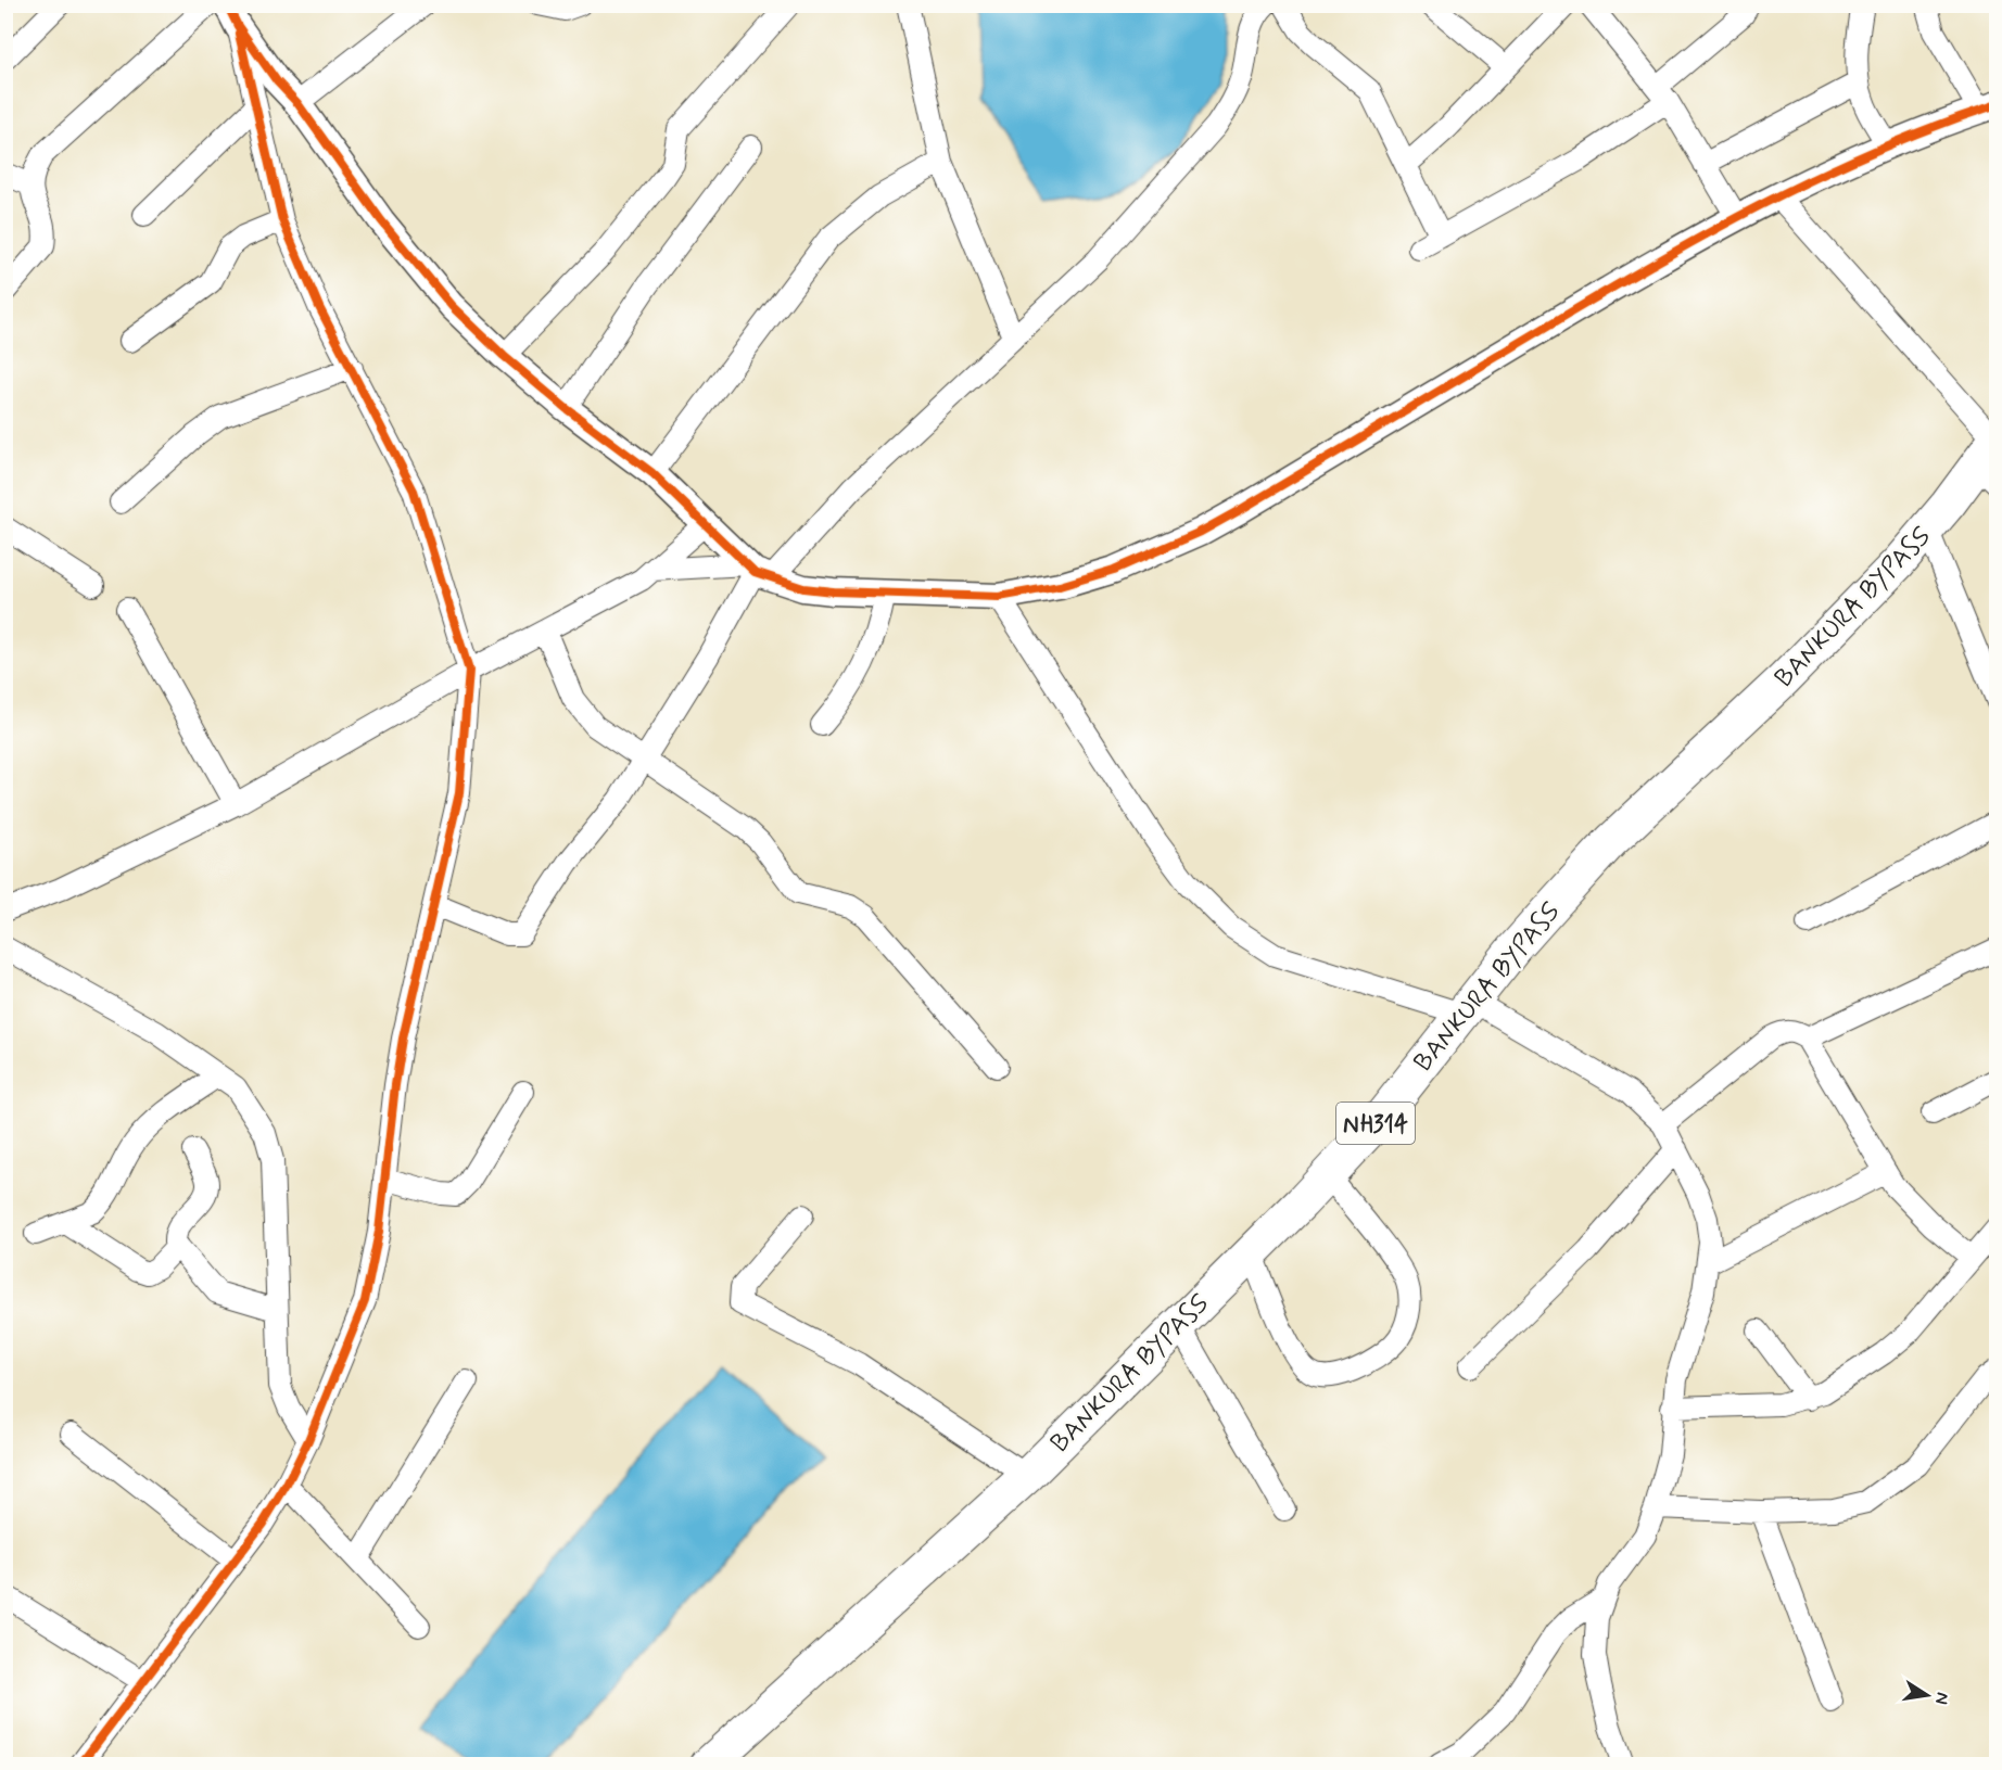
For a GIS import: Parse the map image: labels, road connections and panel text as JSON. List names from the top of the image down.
{
  "streets": {
    "highway": ["BANKURA BYPASS", "NH314"]
  },
  "north": "right"
}
